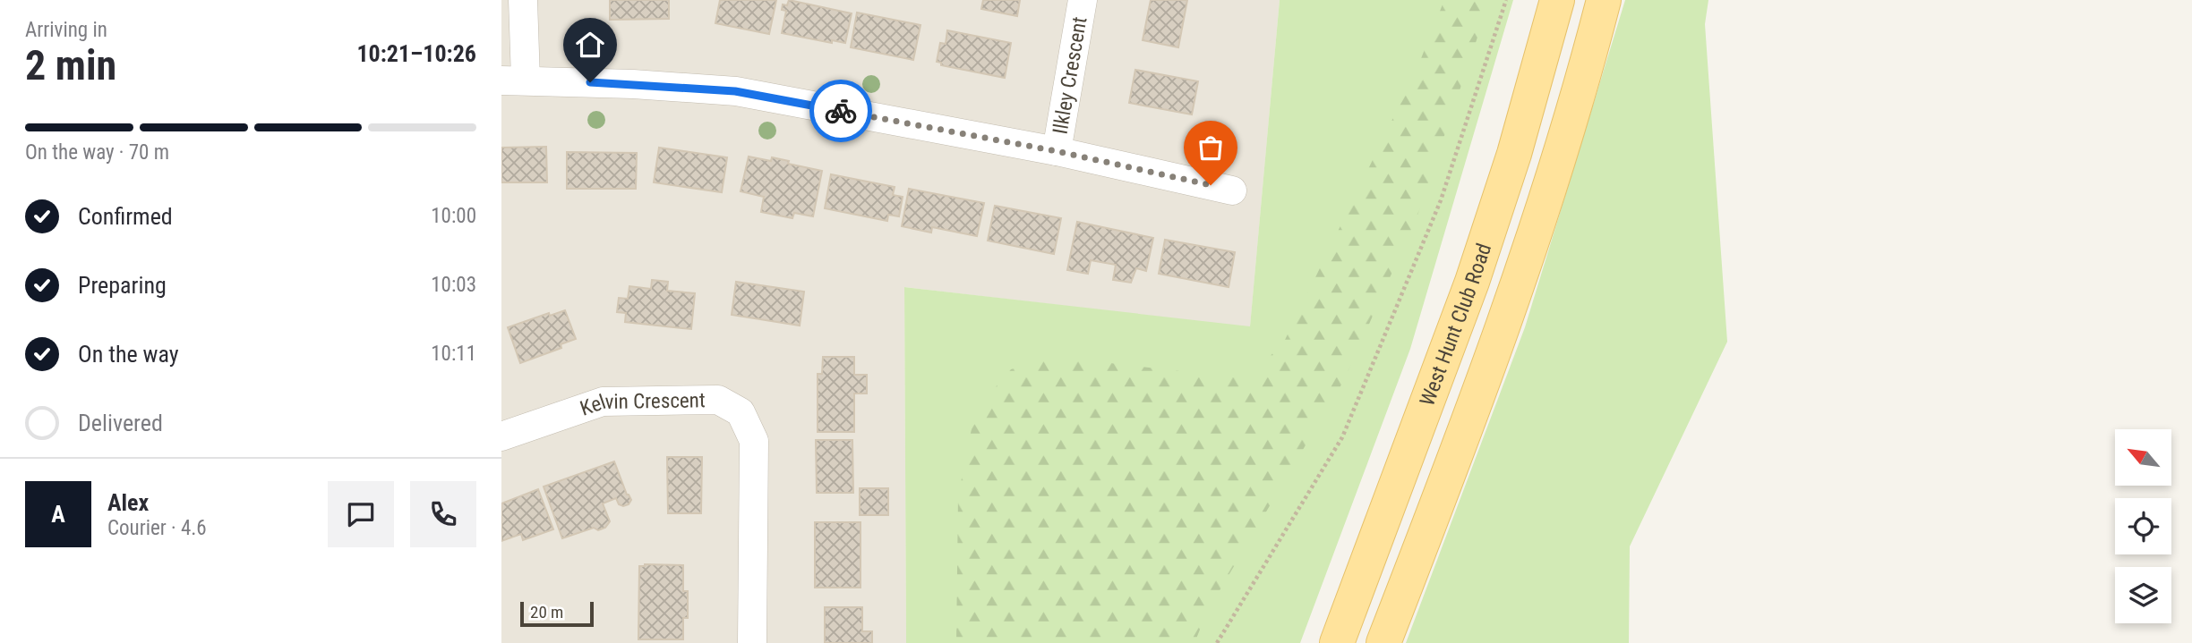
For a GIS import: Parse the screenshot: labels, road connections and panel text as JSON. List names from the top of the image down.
{
  "streets": {
    "main road": ["West Hunt Club Road"],
    "street": ["Ilkley Crescent", "Kelvin Crescent"]
  },
  "scale_bar": "20 m",
  "north": "top left",
  "page": {
    "heading": ["2 min", "Arriving in", "10:21–10:26"],
    "panel": ["Alex", "Courier · 4.6"],
    "bar": "On the way · 70 m",
    "list": [
      ["Confirmed", "10:00"],
      ["Preparing", "10:03"],
      ["On the way", "10:11"],
      "Delivered"
    ],
    "round": "A",
    "scale": "20 m"
  }
}
